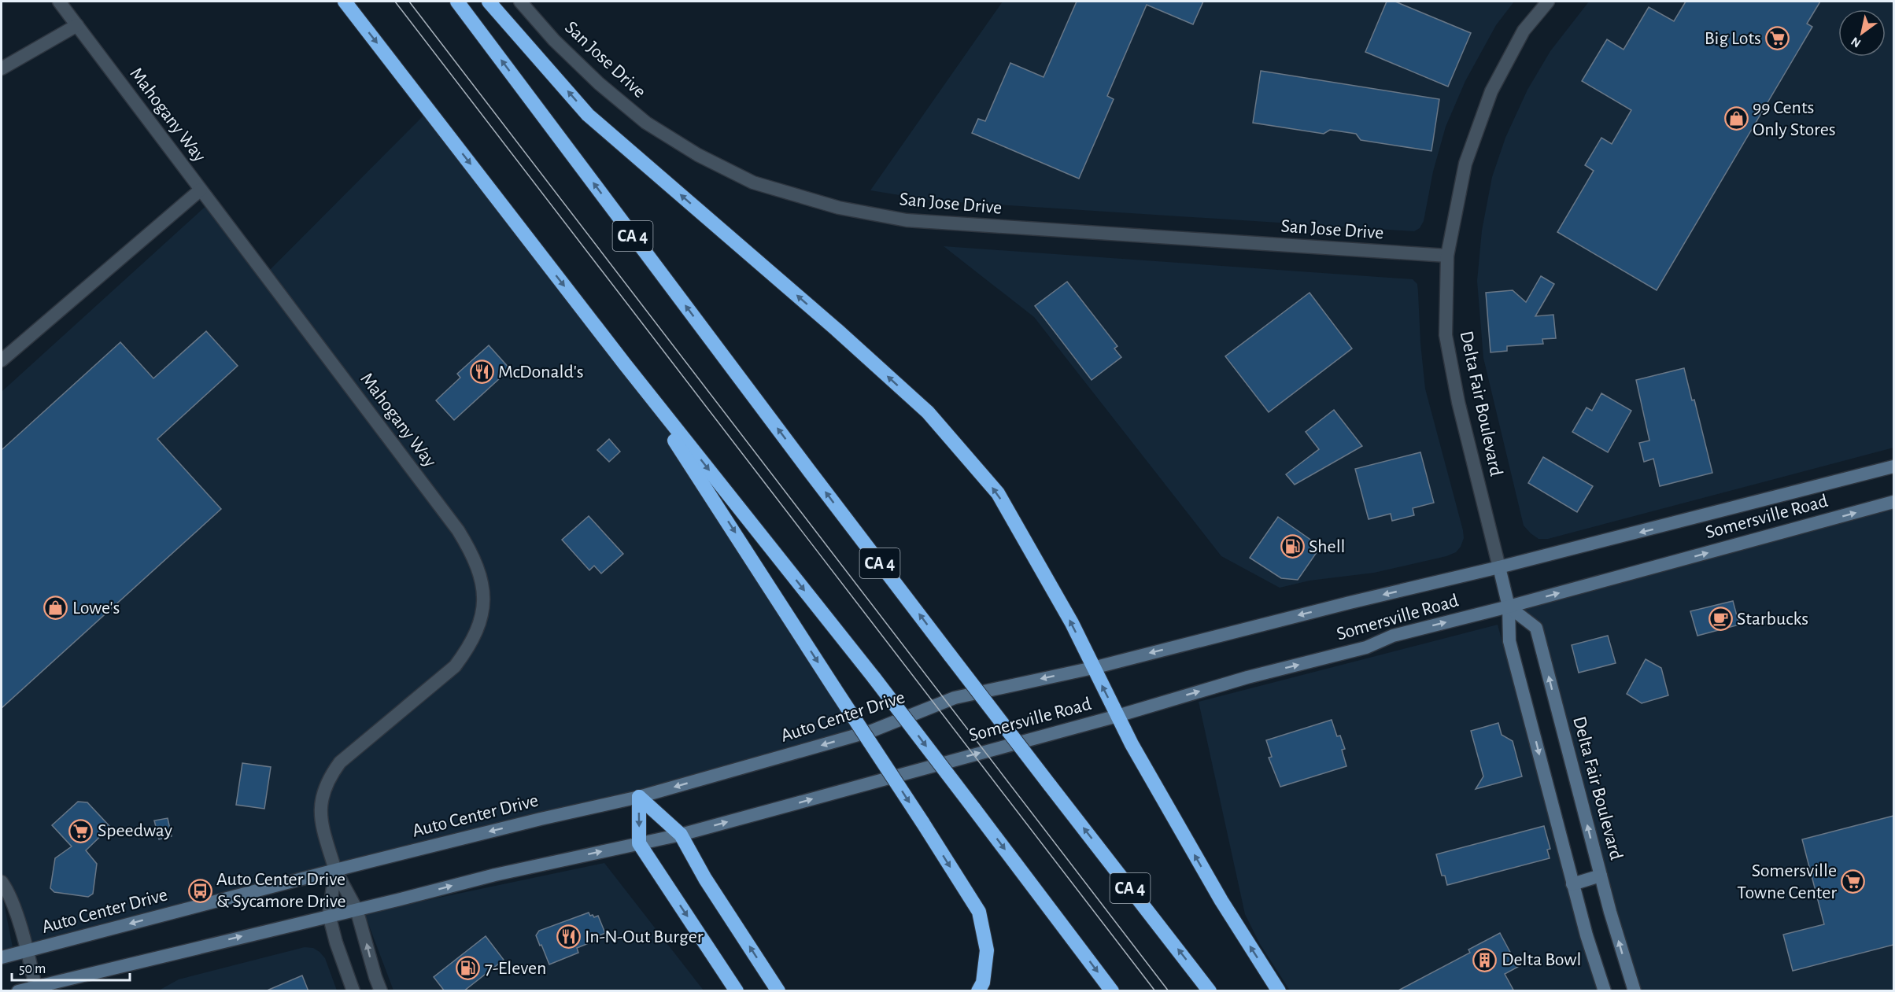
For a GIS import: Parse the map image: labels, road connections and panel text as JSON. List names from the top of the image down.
{
  "streets": {
    "highway": ["CA 4"],
    "main road": ["Delta Fair Boulevard", "Somersville Road", "Auto Center Drive"],
    "street": ["San Jose Drive", "Mahogany Way"]
  },
  "crossings": [
    ["San Jose Drive", "Delta Fair Boulevard"],
    ["Mahogany Way", "Auto Center Drive"],
    ["Delta Fair Boulevard", "Somersville Road"],
    ["Somersville Road", "Auto Center Drive"]
  ],
  "places": {
    "supermarket": ["Big Lots", "Speedway", "Somersville Towne Center"],
    "shop": ["99 Cents Only Stores", "Lowe's"],
    "restaurant": ["McDonald's", "In-N-Out Burger"],
    "fuel station": ["Shell", "7-Eleven"],
    "cafe": ["Starbucks"],
    "bus stop": ["Auto Center Drive & Sycamore Drive"],
    "building": ["Delta Bowl"]
  },
  "scale_bar": "50 m",
  "north": "bottom left"
}
